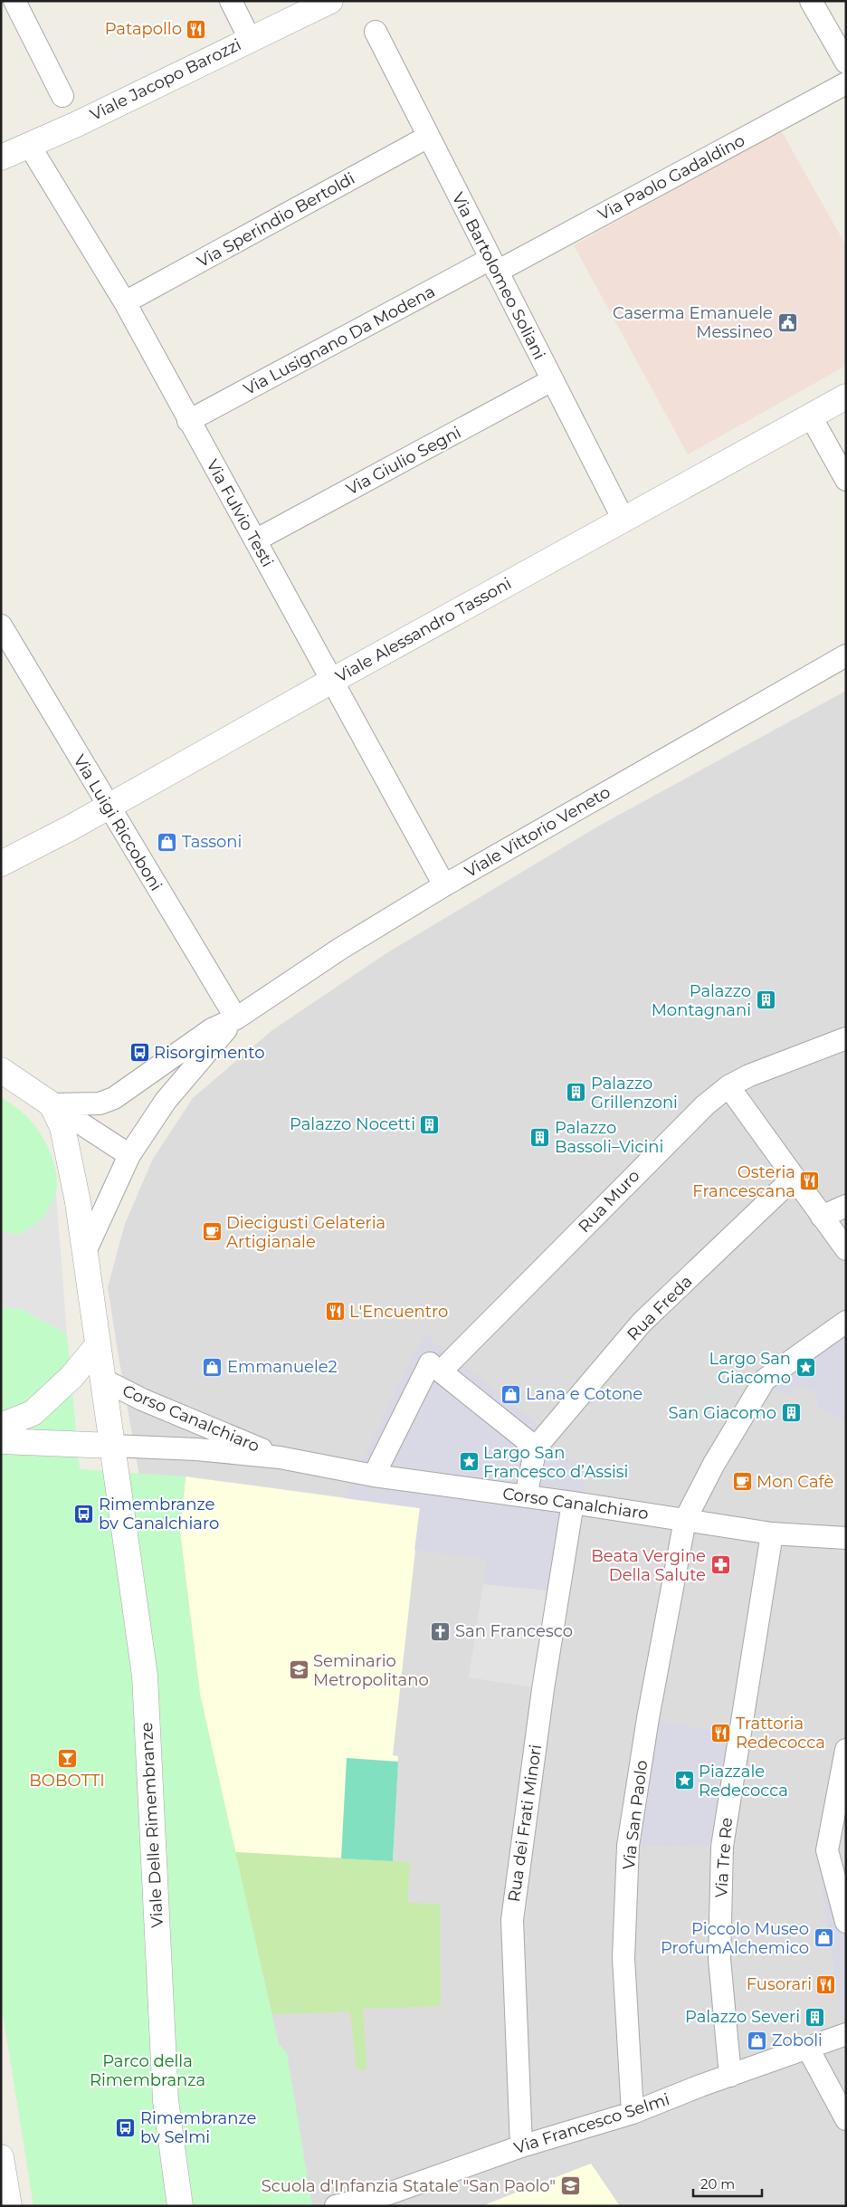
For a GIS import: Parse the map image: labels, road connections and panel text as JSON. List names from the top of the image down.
{
  "streets": {
    "street": [
      "Viale Jacopo Barozzi",
      "Via Paolo Gadaldino",
      "Via Sperindio Bertoldi",
      "Via Bartolomeo Soliani",
      "Via Lusignano Da Modena",
      "Via Giulio Segni",
      "Via Fulvio Testi",
      "Viale Alessandro Tassoni",
      "Via Luigi Riccoboni",
      "Viale Vittorio Veneto",
      "Rua Muro",
      "Rua Freda",
      "Corso Canalchiaro",
      "Via San Paolo",
      "Rua dei Frati Minori",
      "Viale Delle Rimembranze",
      "Via Tre Re",
      "Via Francesco Selmi"
    ]
  },
  "crossings": [
    ["Viale Jacopo Barozzi", "Via Fulvio Testi"],
    ["Via Paolo Gadaldino", "Via Bartolomeo Soliani"],
    ["Via Paolo Gadaldino", "Via Lusignano Da Modena"],
    ["Via Sperindio Bertoldi", "Via Bartolomeo Soliani"],
    ["Via Sperindio Bertoldi", "Via Fulvio Testi"],
    ["Via Bartolomeo Soliani", "Via Lusignano Da Modena"],
    ["Via Bartolomeo Soliani", "Via Giulio Segni"],
    ["Via Bartolomeo Soliani", "Viale Alessandro Tassoni"],
    ["Via Lusignano Da Modena", "Via Fulvio Testi"],
    ["Via Giulio Segni", "Via Fulvio Testi"],
    ["Via Fulvio Testi", "Viale Alessandro Tassoni"],
    ["Via Fulvio Testi", "Viale Vittorio Veneto"],
    ["Viale Alessandro Tassoni", "Via Luigi Riccoboni"],
    ["Via Luigi Riccoboni", "Viale Vittorio Veneto"],
    ["Viale Vittorio Veneto", "Viale Delle Rimembranze"],
    ["Corso Canalchiaro", "Via San Paolo"],
    ["Corso Canalchiaro", "Rua dei Frati Minori"],
    ["Corso Canalchiaro", "Viale Delle Rimembranze"],
    ["Corso Canalchiaro", "Via Tre Re"],
    ["Via San Paolo", "Via Francesco Selmi"],
    ["Rua dei Frati Minori", "Via Francesco Selmi"],
    ["Via Tre Re", "Via Francesco Selmi"]
  ],
  "parks": ["Parco della Rimembranza"],
  "places": {
    "restaurant": [
      "Patapollo",
      "Osteria Francescana",
      "L'Encuentro",
      "Trattoria Redecocca",
      "Fusorari"
    ],
    "public building": ["Caserma Emanuele Messineo"],
    "shop": [
      "Tassoni",
      "Emmanuele2",
      "Lana e Cotone",
      "Piccolo Museo ProfumAlchemico",
      "Zoboli"
    ],
    "building": [
      "Palazzo Montagnani",
      "Palazzo Grillenzoni",
      "Palazzo Nocetti",
      "Palazzo Bassoli–Vicini",
      "San Giacomo",
      "Palazzo Severi"
    ],
    "bus stop": ["Risorgimento", "Rimembranze bv Canalchiaro", "Rimembranze bv Selmi"],
    "cafe": ["Diecigusti Gelateria Artigianale", "Mon Cafè"],
    "place": ["Largo San Giacomo", "Largo San Francesco d’Assisi", "Piazzale Redecocca"],
    "pharmacy": ["Beata Vergine Della Salute"],
    "church": ["San Francesco"],
    "school or university": ["Seminario Metropolitano", "Scuola d'Infanzia Statale \"San Paolo\""],
    "bar": ["BOBOTTI"]
  },
  "scale_bar": "20 m"
}
